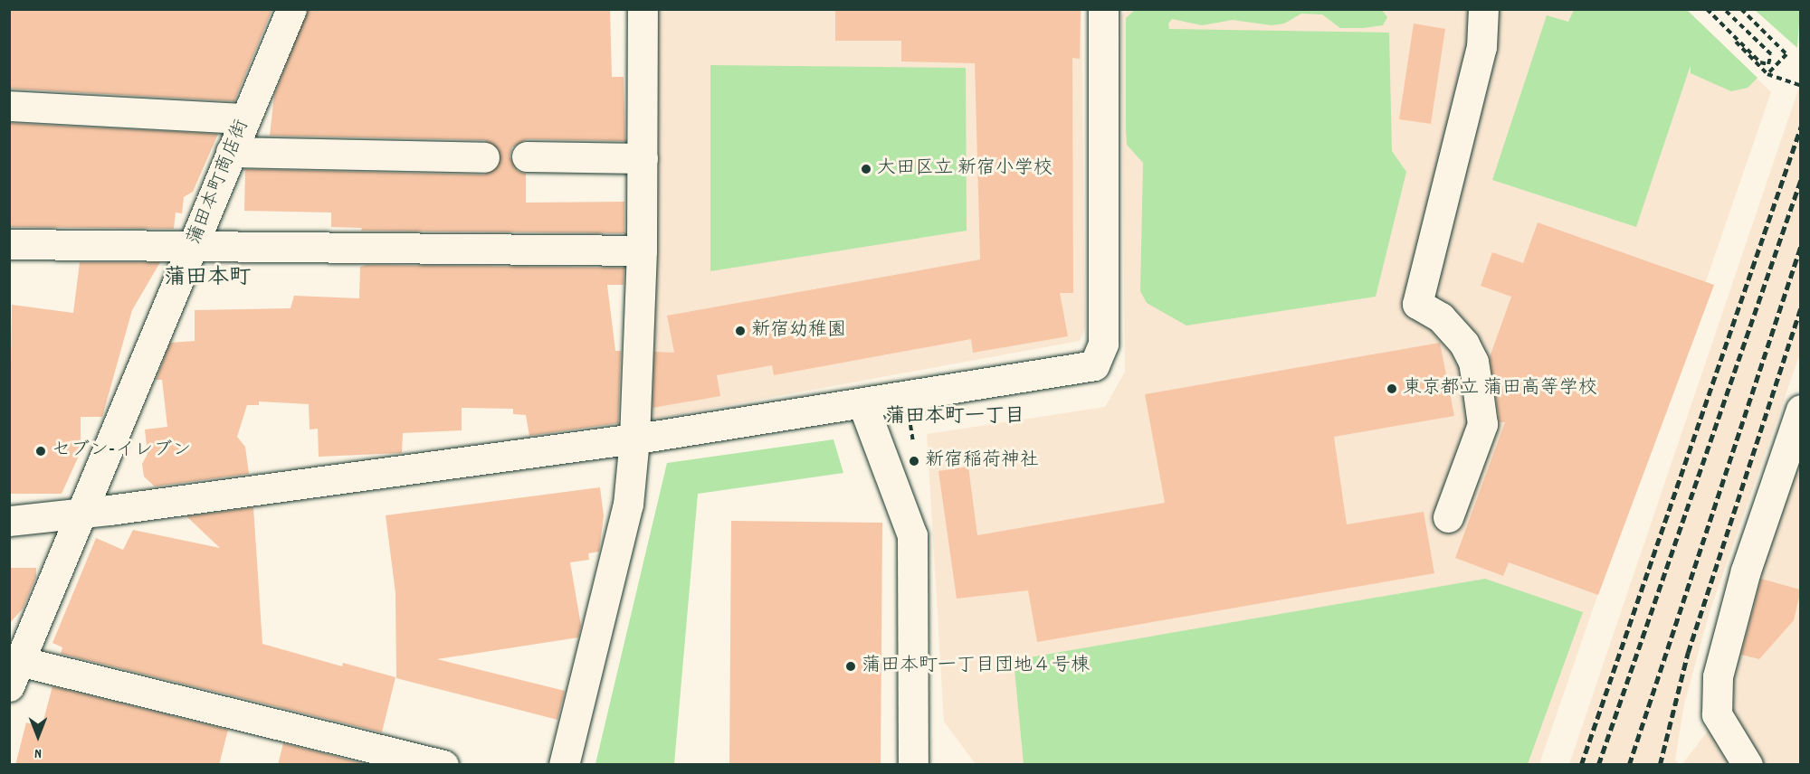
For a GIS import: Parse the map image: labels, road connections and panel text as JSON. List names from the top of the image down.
{
  "streets": {
    "street": ["蒲田本町商店街"]
  },
  "districts": ["蒲田本町", "蒲田本町一丁目"],
  "places": [
    "大田区立 新宿小学校",
    "新宿幼稚園",
    "東京都立 蒲田高等学校",
    "セブン-イレブン",
    "新宿稲荷神社",
    "蒲田本町一丁目団地４号棟"
  ],
  "north": "bottom"
}
